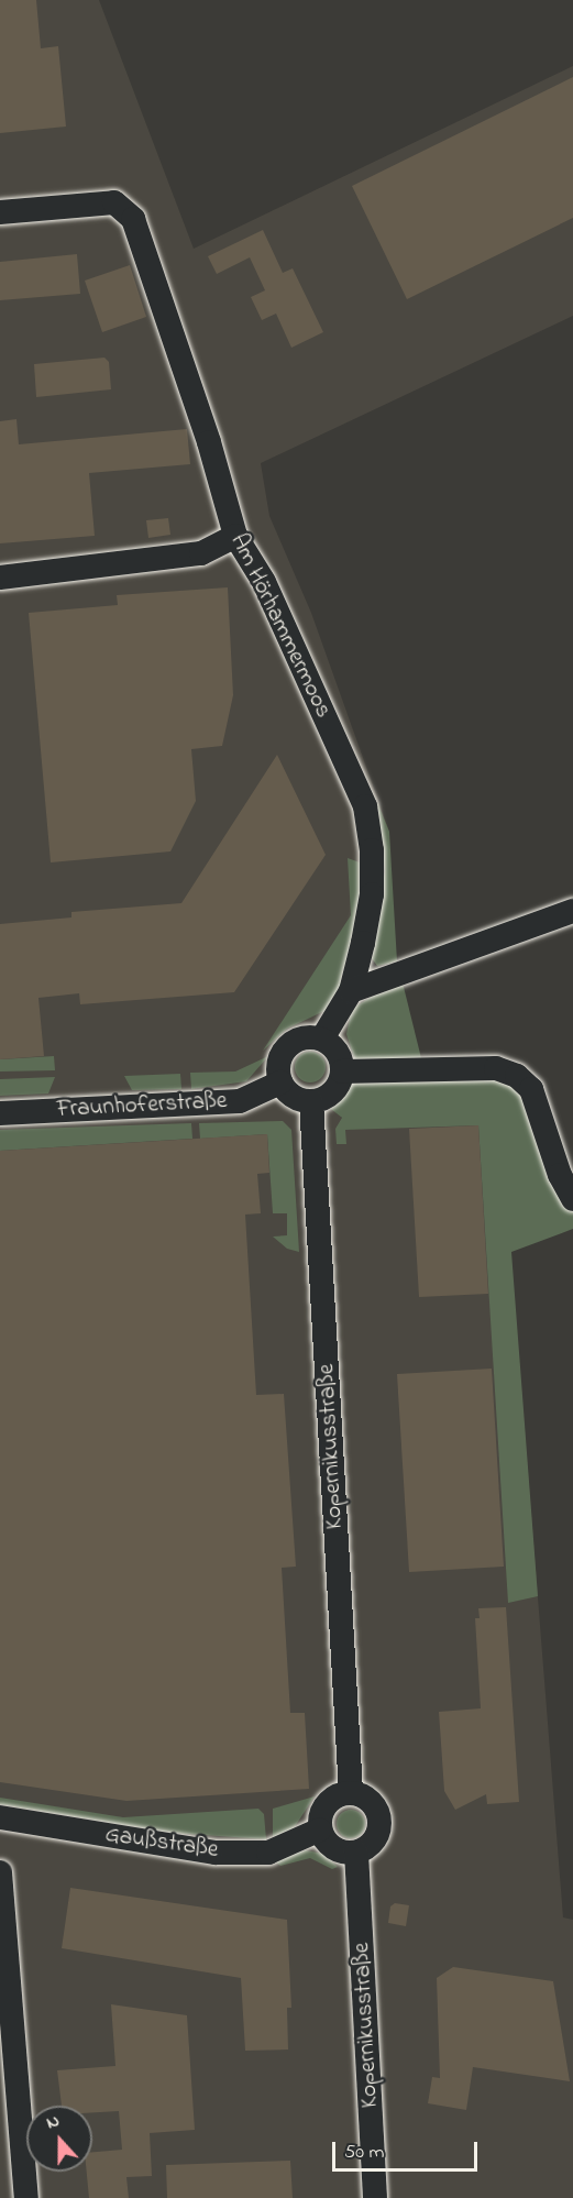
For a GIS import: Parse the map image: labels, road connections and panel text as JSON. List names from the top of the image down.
{
  "streets": {
    "street": [
      "Am Hörhammermoos",
      "Fraunhoferstraße",
      "Kopernikusstraße",
      "Gaußstraße"
    ]
  },
  "crossings": [
    ["Am Hörhammermoos", "Fraunhoferstraße"],
    ["Am Hörhammermoos", "Kopernikusstraße"],
    ["Fraunhoferstraße", "Kopernikusstraße"],
    ["Kopernikusstraße", "Gaußstraße"]
  ],
  "scale_bar": "50 m",
  "north": "top"
}
